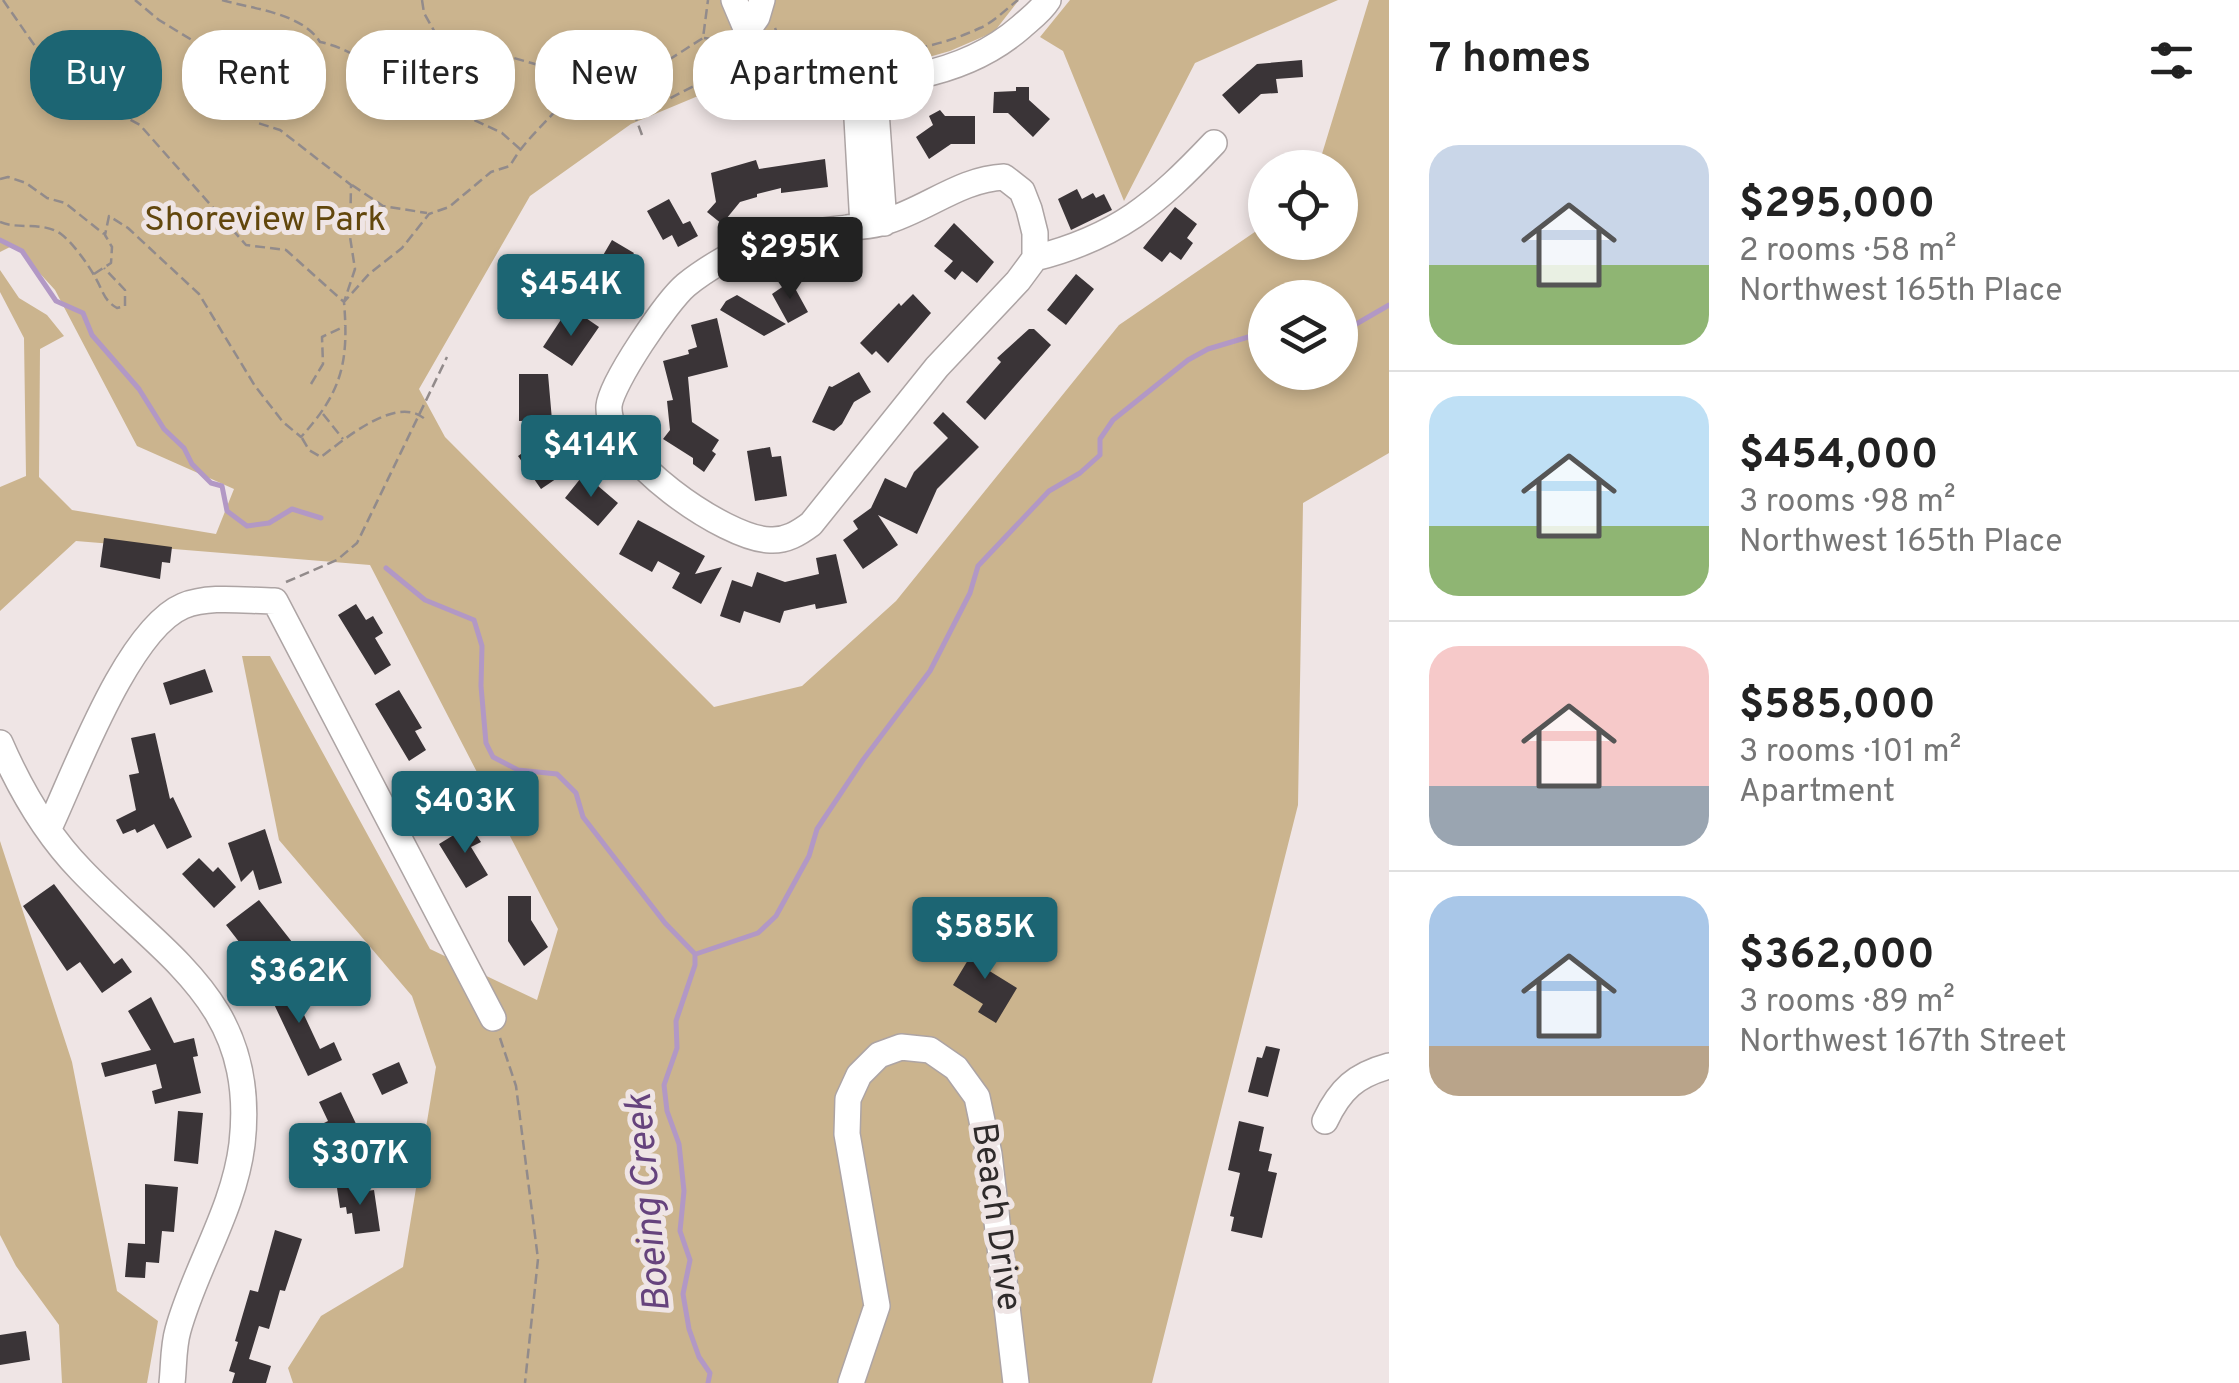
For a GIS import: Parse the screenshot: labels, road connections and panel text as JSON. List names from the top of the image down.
{
  "streets": {
    "street": ["Beach Drive"]
  },
  "water": ["Boeing Creek"],
  "parks": ["Shoreview Park"],
  "page": {
    "heading": "7 homes",
    "chip": [
      "Buy",
      "Rent",
      "Filters",
      "New",
      "Apartment"
    ],
    "list": [
      {
        "name": "$295,000",
        "note": "2 rooms · 58 m² · Northwest 165th Place"
      },
      {
        "name": "$454,000",
        "note": "3 rooms · 98 m² · Northwest 165th Place"
      },
      {
        "name": "$585,000",
        "note": "3 rooms · 101 m² · Apartment"
      },
      {
        "name": "$362,000",
        "note": "3 rooms · 89 m² · Northwest 167th Street"
      }
    ],
    "price": [
      "$295K",
      "$454K",
      "$414K",
      "$403K",
      "$585K",
      "$362K",
      "$307K"
    ]
  }
}
